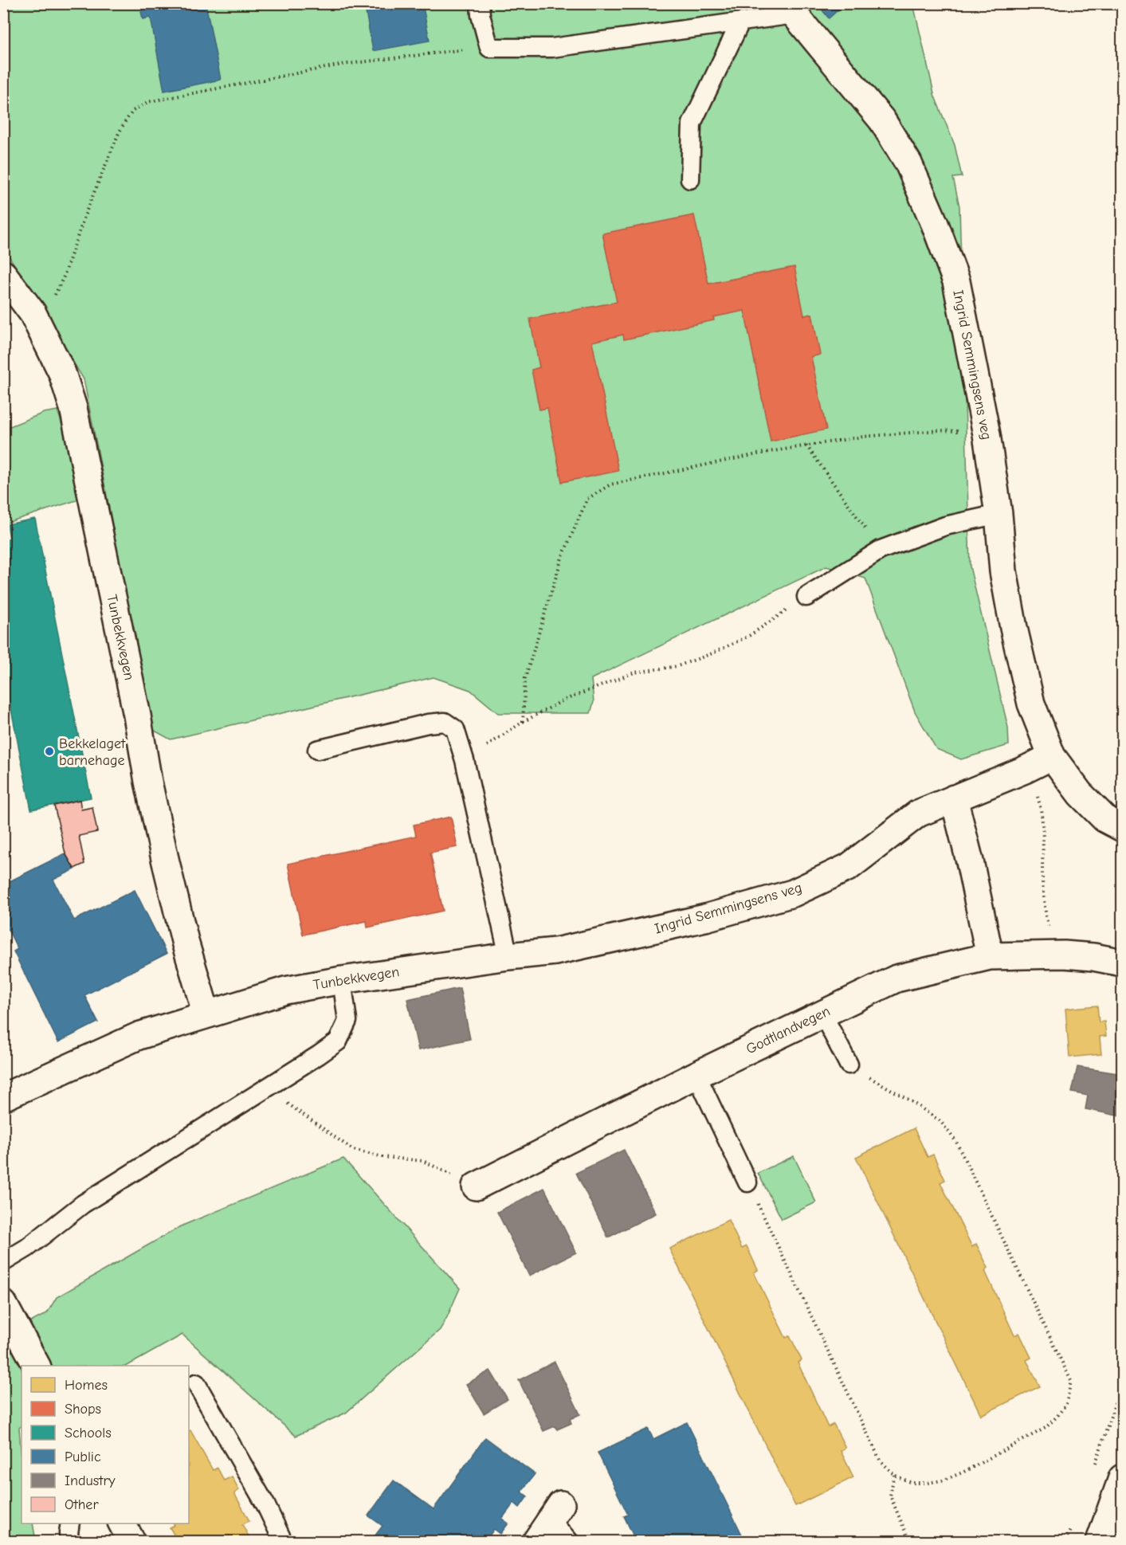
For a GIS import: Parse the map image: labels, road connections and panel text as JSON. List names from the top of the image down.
{
  "streets": {
    "street": ["Ingrid Semmingsens veg", "Tunbekkvegen", "Godtlandvegen"]
  },
  "crossings": [
    ["Ingrid Semmingsens veg", "Tunbekkvegen"]
  ],
  "places": ["Bekkelaget barnehage"],
  "legend": [
    "Homes",
    "Shops",
    "Schools",
    "Public",
    "Industry",
    "Other"
  ]
}
